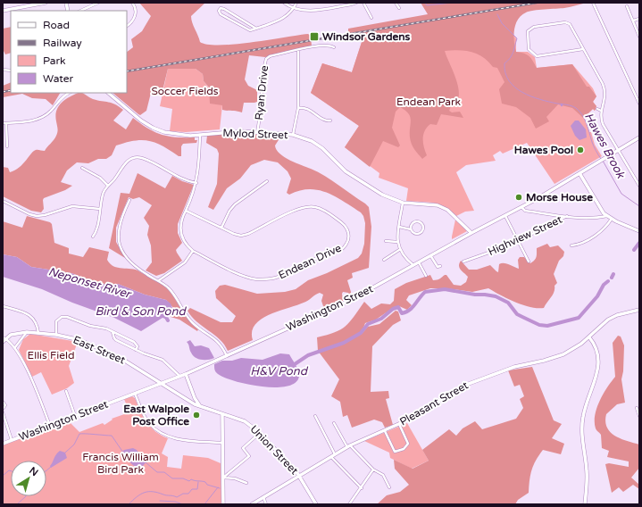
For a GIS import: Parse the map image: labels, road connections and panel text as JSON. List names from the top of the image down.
{
  "streets": {
    "street": [
      "Ryan Drive",
      "Mylod Street",
      "Highview Street",
      "Endean Drive",
      "Washington Street",
      "East Street",
      "Pleasant Street",
      "Union Street"
    ]
  },
  "crossings": [
    ["Ryan Drive", "Mylod Street"],
    ["Mylod Street", "Endean Drive"],
    ["Mylod Street", "Washington Street"],
    ["Washington Street", "East Street"],
    ["Washington Street", "Union Street"],
    ["East Street", "Union Street"],
    ["Pleasant Street", "Union Street"]
  ],
  "water": [
    "Hawes Brook",
    "Neponset River",
    "Bird & Son Pond",
    "H&V Pond"
  ],
  "parks": [
    "Soccer Fields",
    "Endean Park",
    "Ellis Field",
    "Francis William Bird Park"
  ],
  "places": {
    "transit": ["Windsor Gardens"],
    "other": ["Hawes Pool", "Morse House", "East Walpole Post Office"]
  },
  "legend": [
    "Road",
    "Railway",
    "Park",
    "Water"
  ],
  "north": "top right"
}
